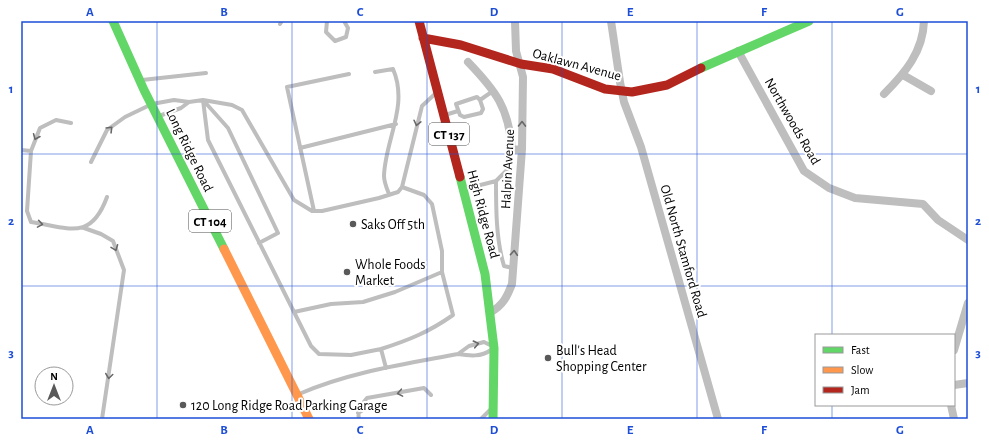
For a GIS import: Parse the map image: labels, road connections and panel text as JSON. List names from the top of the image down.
{
  "streets": {
    "main road": [
      "Oaklawn Avenue",
      "CT 137",
      "Long Ridge Road",
      "High Ridge Road",
      "CT 104"
    ],
    "street": ["Northwoods Road", "Halpin Avenue", "Old North Stamford Road"]
  },
  "crossings": [
    ["Oaklawn Avenue", "Northwoods Road"],
    ["Oaklawn Avenue", "Halpin Avenue"],
    ["Oaklawn Avenue", "High Ridge Road"],
    ["Oaklawn Avenue", "Old North Stamford Road"],
    ["Halpin Avenue", "High Ridge Road"]
  ],
  "places": [
    "Saks Off 5th",
    "Whole Foods Market",
    "Bull's Head Shopping Center",
    "120 Long Ridge Road Parking Garage"
  ],
  "legend": ["Fast", "Slow", "Jam"],
  "north": "top",
  "grid": {
    "columns": [
      "A",
      "B",
      "C",
      "D",
      "E",
      "F",
      "G"
    ],
    "rows": ["1", "2", "3"]
  }
}
